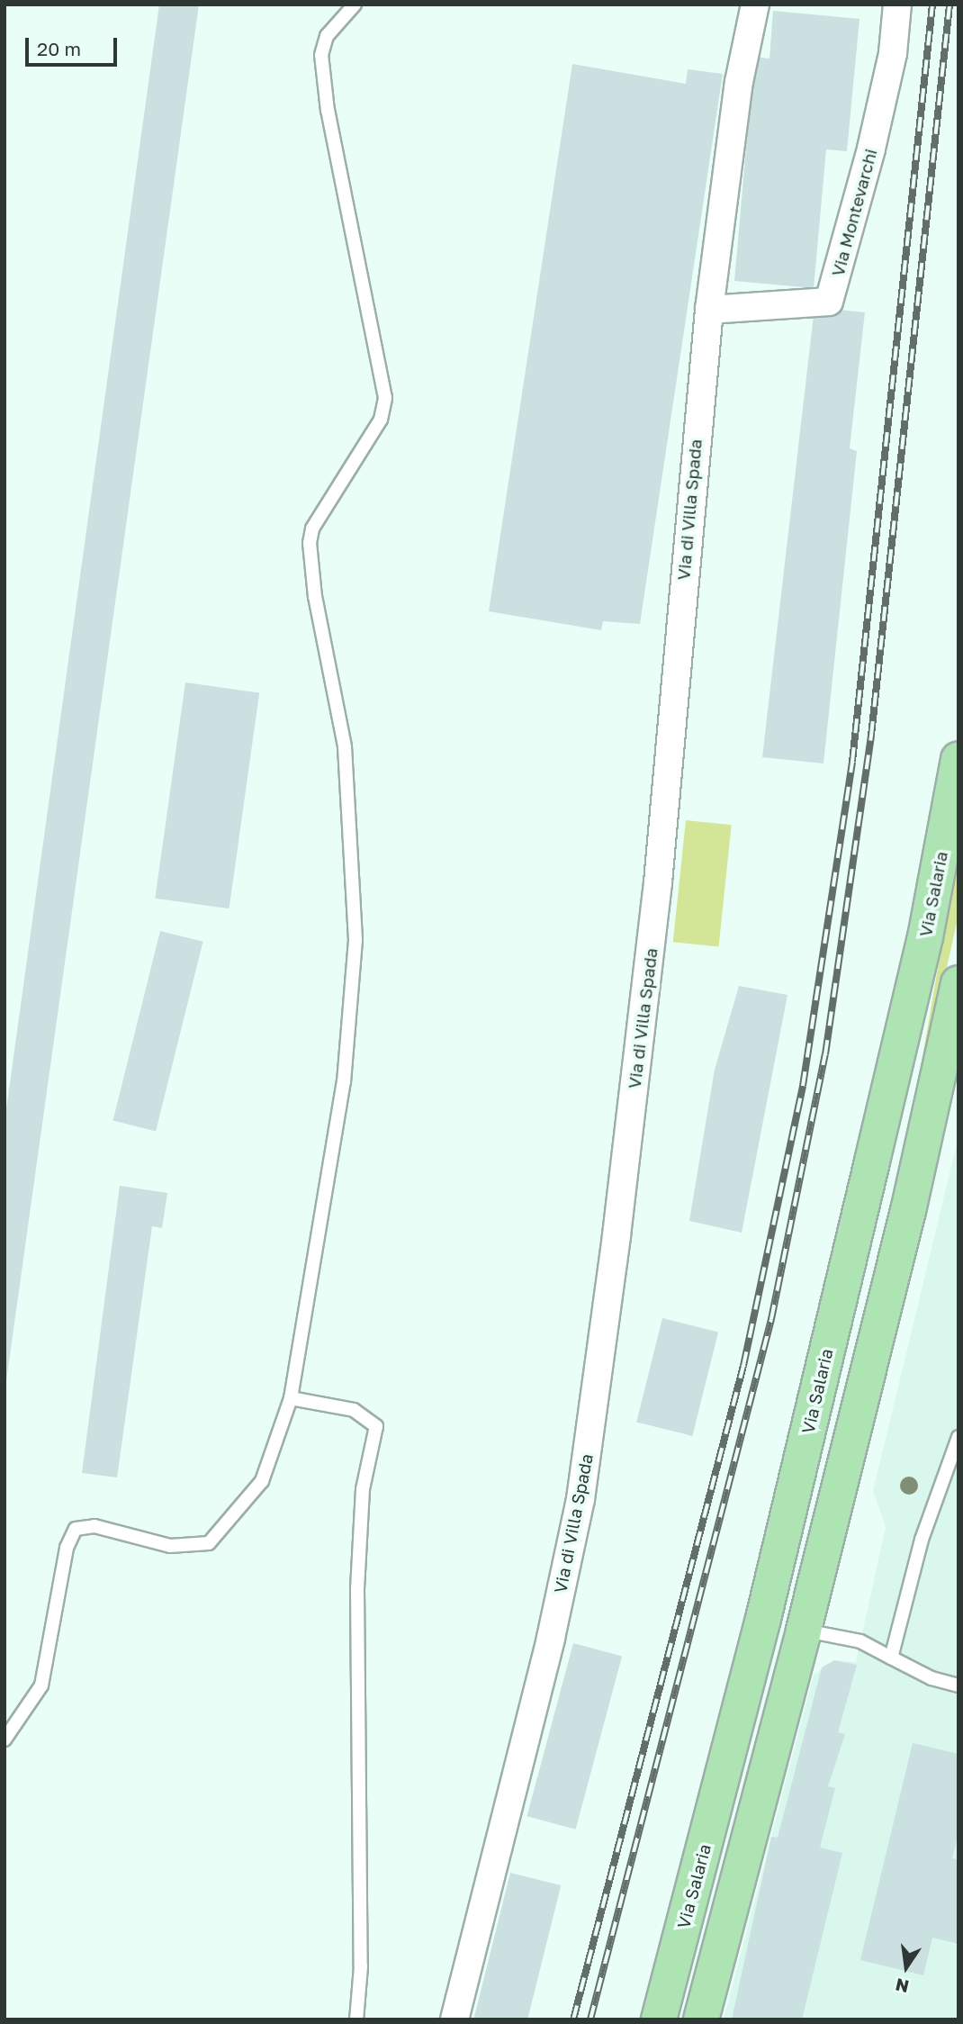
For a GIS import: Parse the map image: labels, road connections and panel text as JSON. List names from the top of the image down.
{
  "streets": {
    "main road": ["Via Salaria"],
    "street": ["Via Montevarchi", "Via di Villa Spada"]
  },
  "crossings": [
    ["Via Montevarchi", "Via di Villa Spada"]
  ],
  "scale_bar": "20 m",
  "north": "bottom"
}
